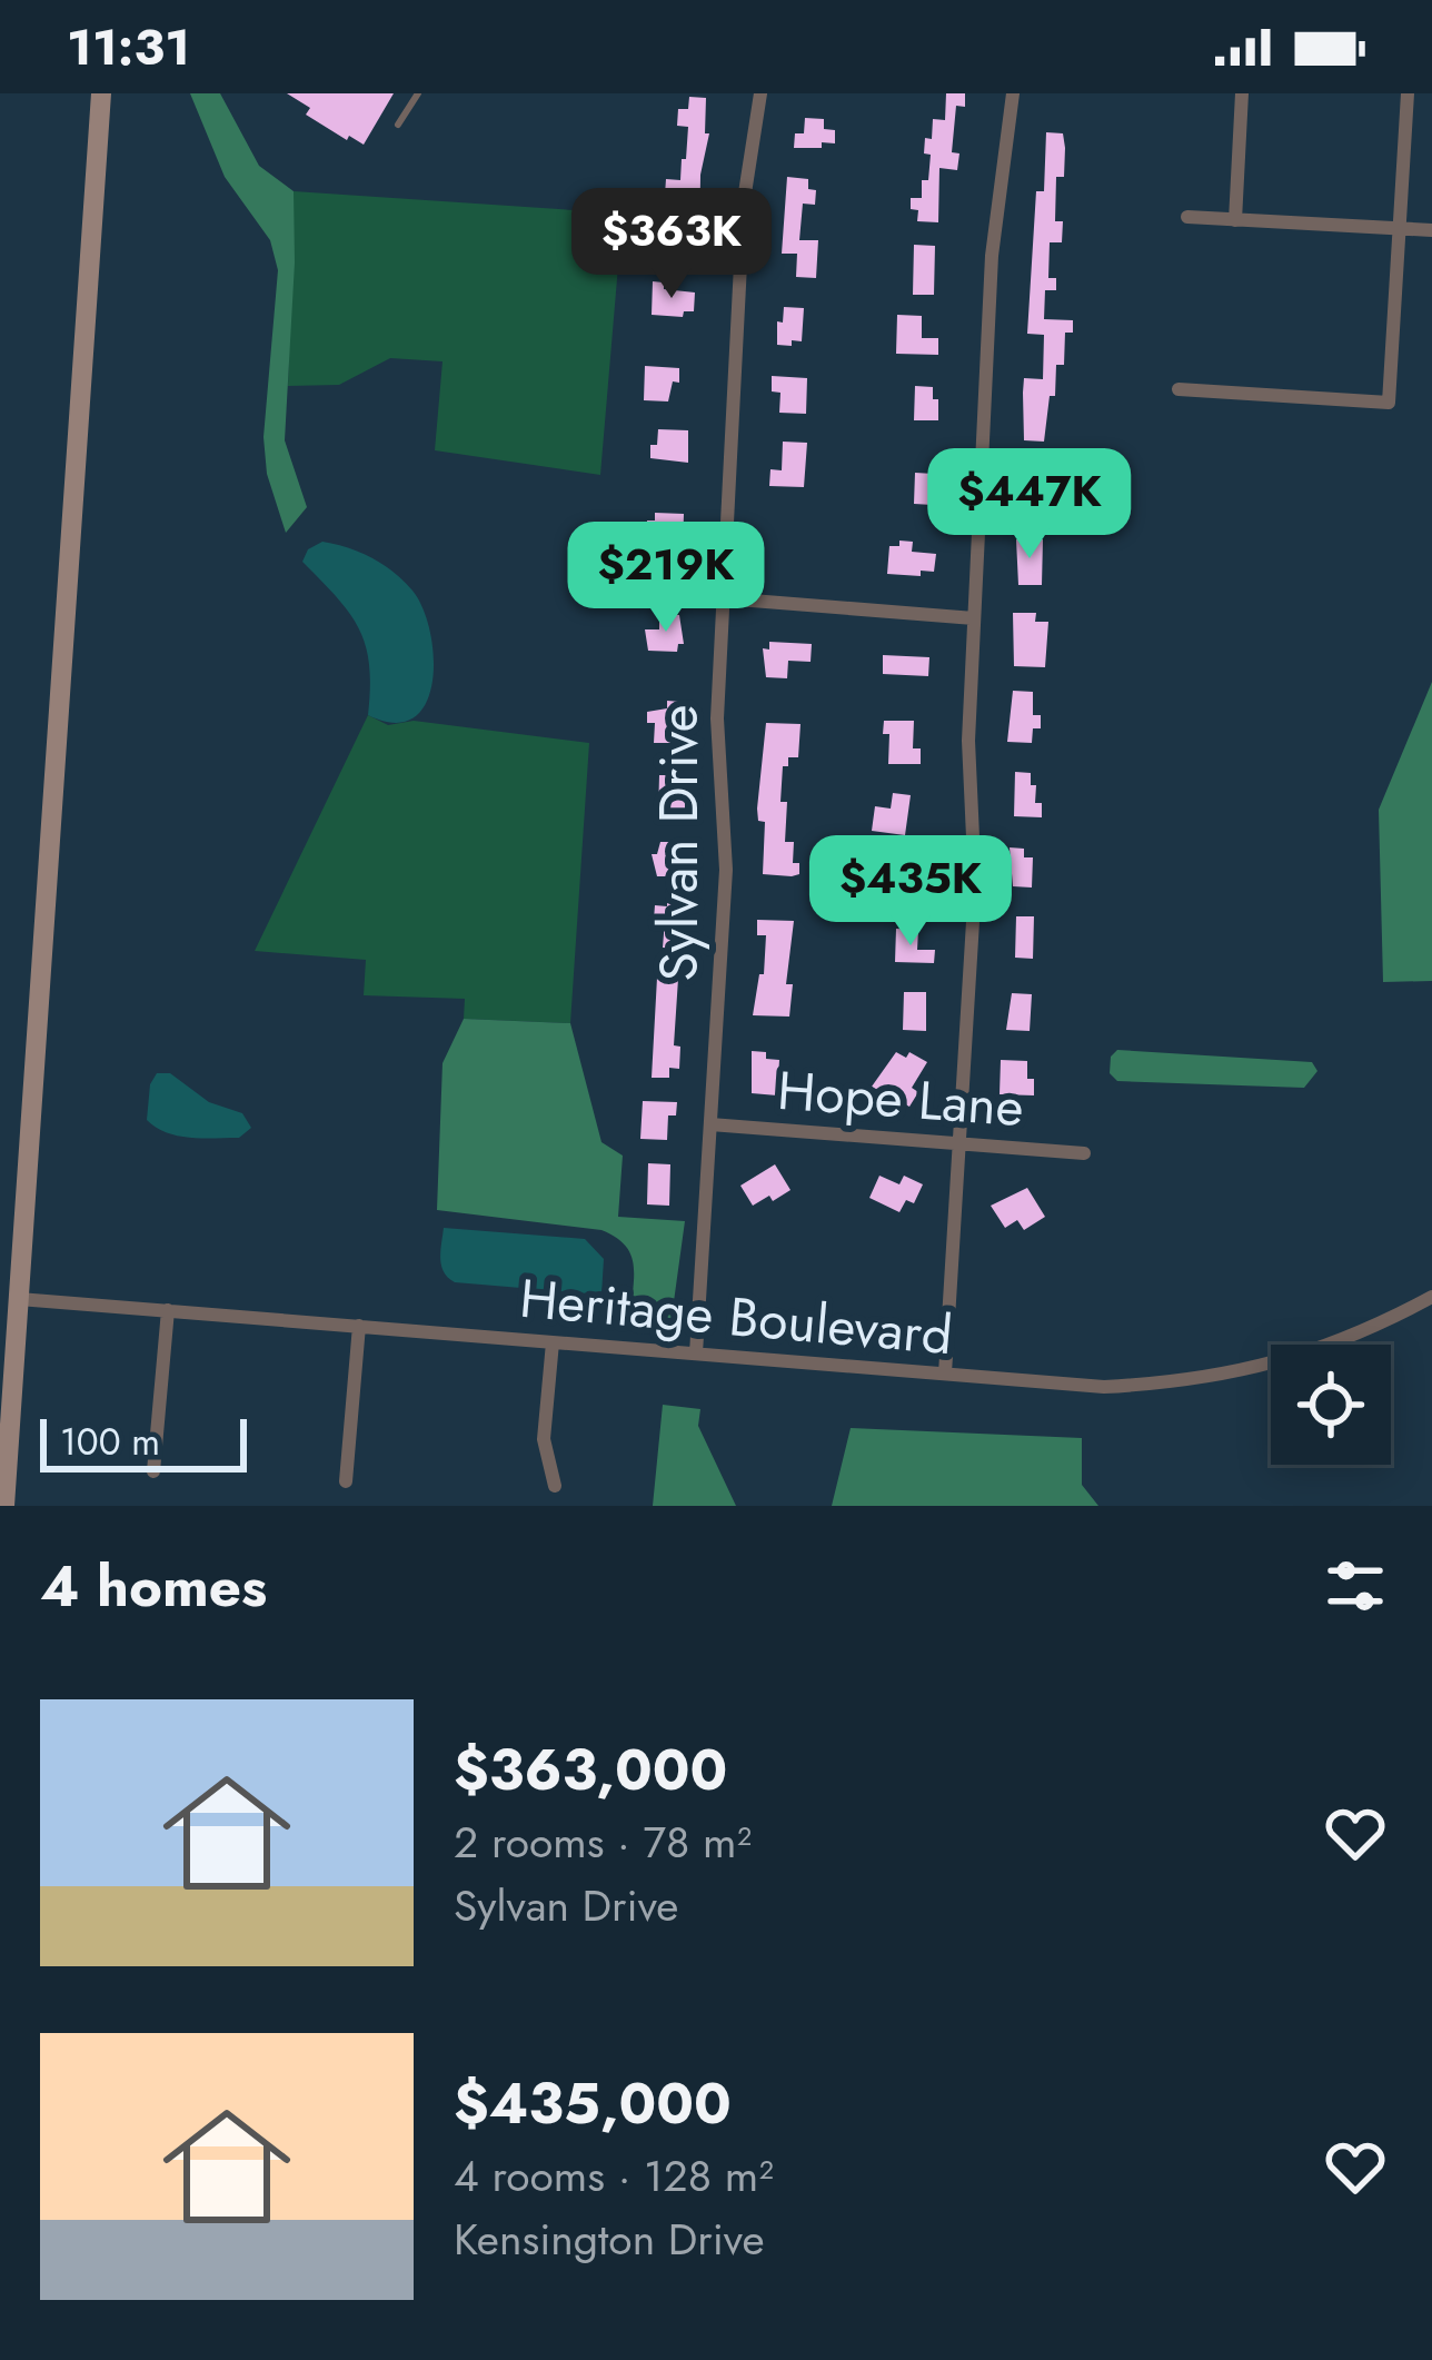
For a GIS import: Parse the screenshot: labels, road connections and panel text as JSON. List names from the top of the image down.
{
  "streets": {
    "street": ["Sylvan Drive", "Hope Lane", "Heritage Boulevard"]
  },
  "crossings": [
    ["Sylvan Drive", "Hope Lane"],
    ["Sylvan Drive", "Heritage Boulevard"]
  ],
  "scale_bar": "100 m",
  "page": {
    "status": "11:31",
    "price": [
      "$363K",
      "$447K",
      "$219K",
      "$435K"
    ],
    "scale": "100 m",
    "heading": "4 homes",
    "list": [
      {
        "name": "$363,000",
        "note": "2 rooms · 78 m² · Sylvan Drive"
      },
      {
        "name": "$435,000",
        "note": "4 rooms · 128 m² · Kensington Drive"
      }
    ]
  }
}
